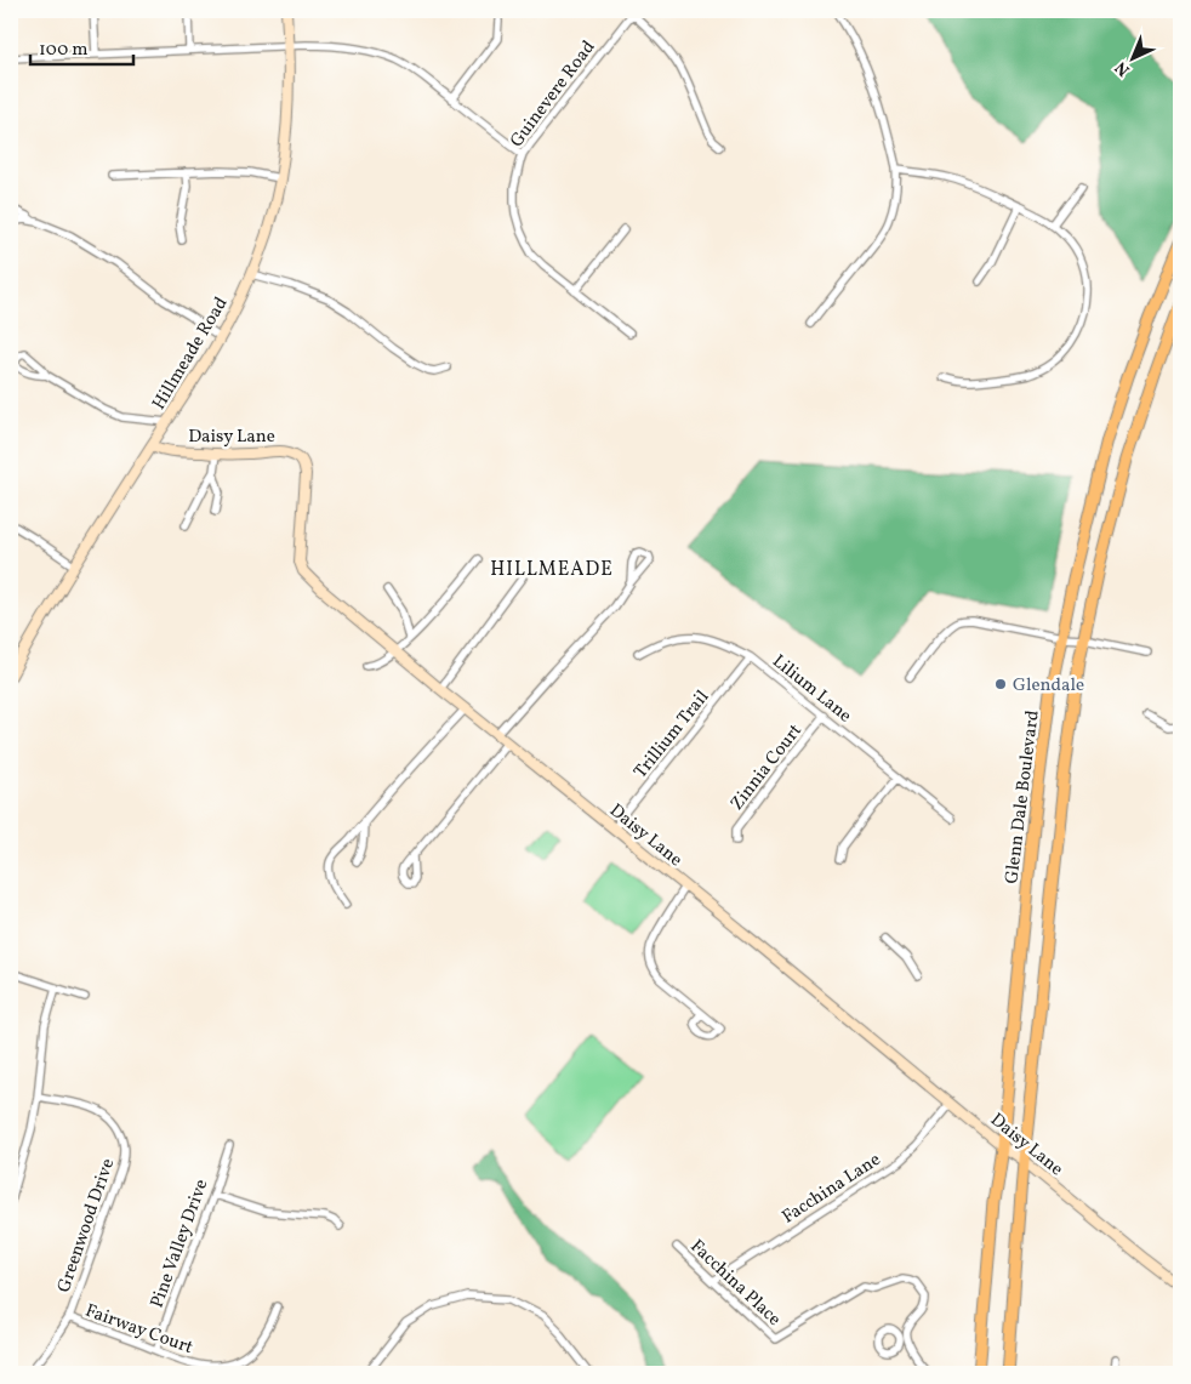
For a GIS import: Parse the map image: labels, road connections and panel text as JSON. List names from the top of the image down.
{
  "streets": {
    "main road": ["Glenn Dale Boulevard"],
    "street": [
      "Guinevere Road",
      "Hillmeade Road",
      "Daisy Lane",
      "Lilium Lane",
      "Trillium Trail",
      "Zinnia Court",
      "Facchina Lane",
      "Greenwood Drive",
      "Pine Valley Drive",
      "Facchina Place",
      "Fairway Court"
    ]
  },
  "crossings": [
    ["Hillmeade Road", "Daisy Lane"],
    ["Daisy Lane", "Trillium Trail"],
    ["Daisy Lane", "Glenn Dale Boulevard"],
    ["Daisy Lane", "Facchina Lane"],
    ["Lilium Lane", "Trillium Trail"],
    ["Lilium Lane", "Zinnia Court"],
    ["Facchina Lane", "Facchina Place"],
    ["Greenwood Drive", "Fairway Court"],
    ["Pine Valley Drive", "Fairway Court"]
  ],
  "districts": ["HILLMEADE"],
  "places": ["Glendale"],
  "scale_bar": "100 m",
  "north": "bottom left"
}
